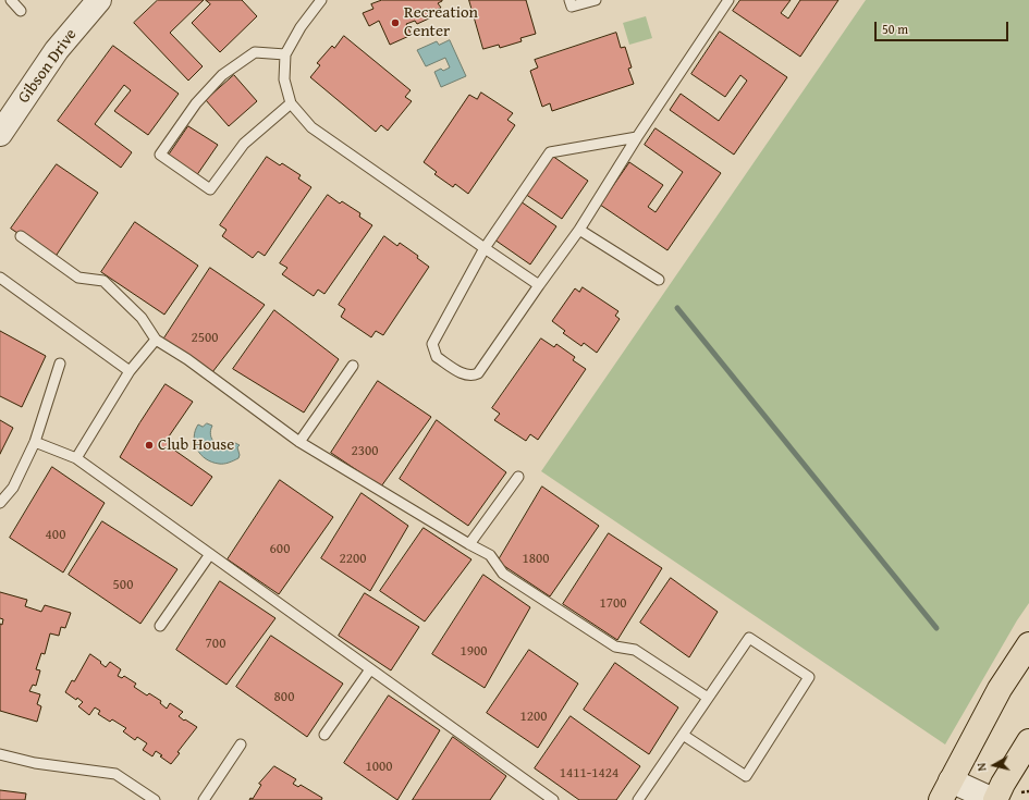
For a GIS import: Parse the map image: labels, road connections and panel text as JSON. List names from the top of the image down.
{
  "streets": {
    "street": ["Gibson Drive"]
  },
  "places": ["Recreation Center", "Club House"],
  "house_numbers": [
    "2500",
    "2300",
    "400",
    "600",
    "2200",
    "1800",
    "500",
    "1700",
    "700",
    "1900",
    "800",
    "1200",
    "1000",
    "1411-1424"
  ],
  "scale_bar": "50 m",
  "north": "left"
}
